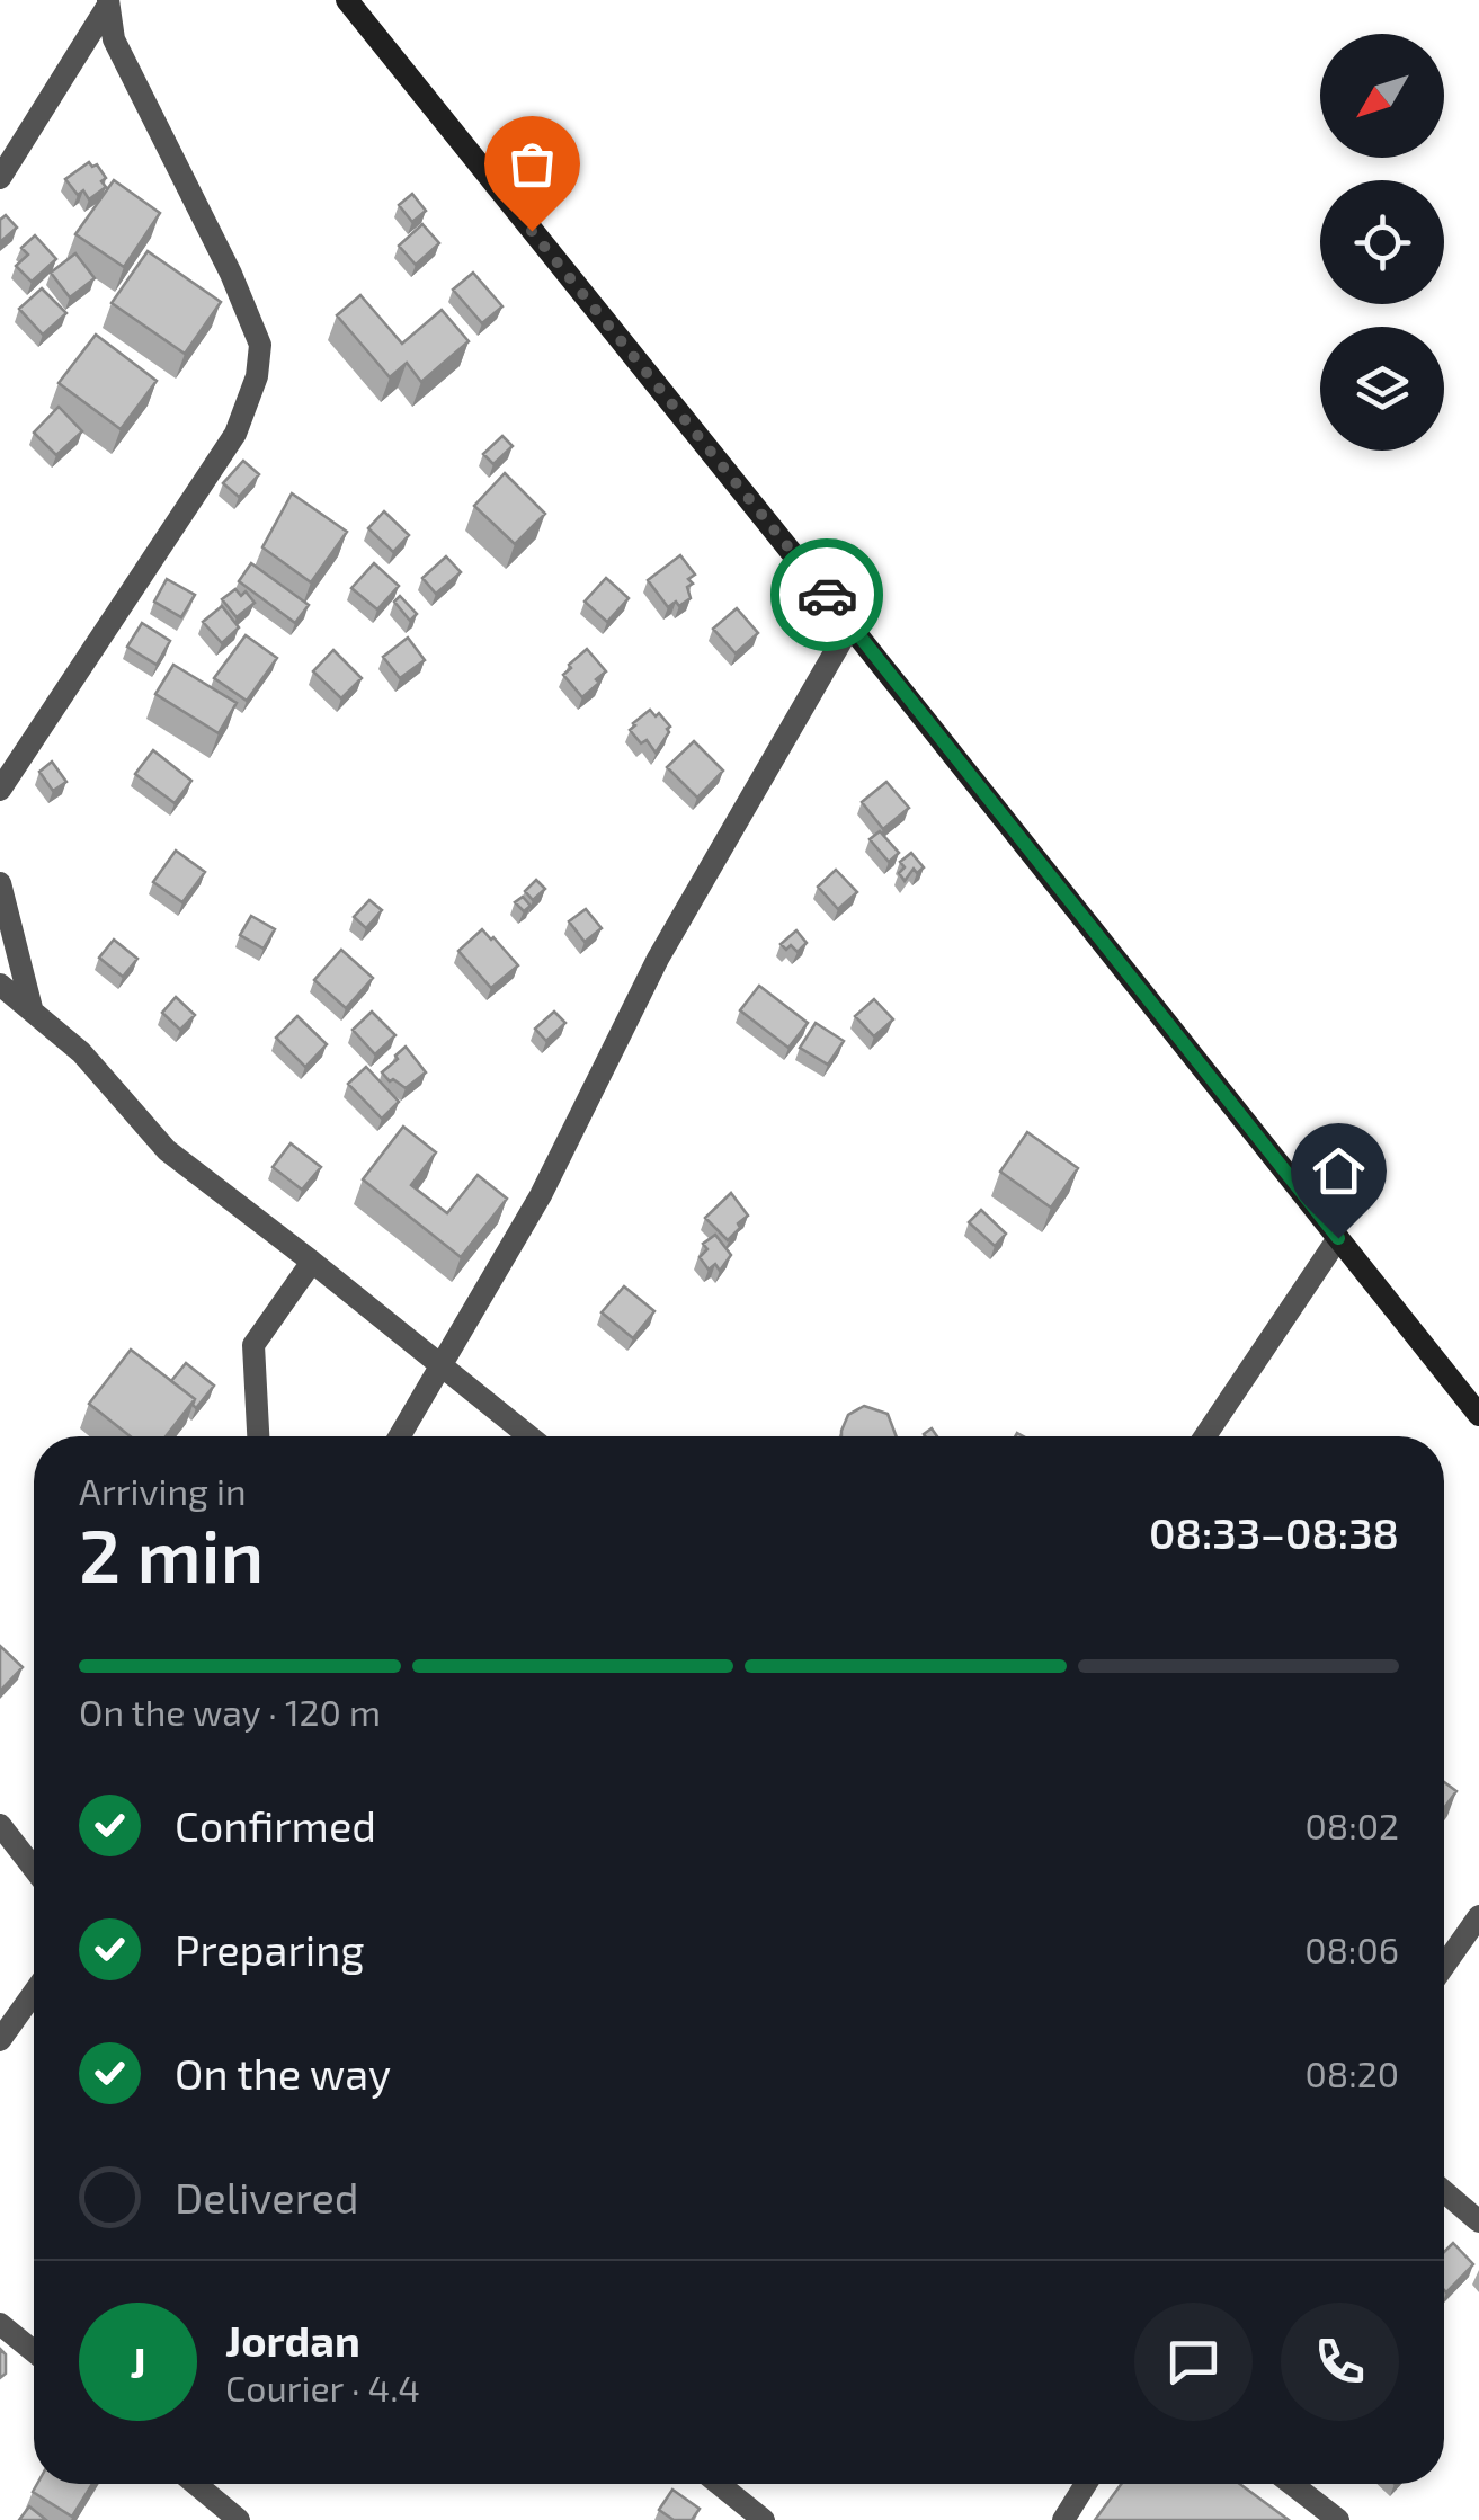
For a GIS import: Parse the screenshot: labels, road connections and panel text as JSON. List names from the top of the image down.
{
  "north": "bottom left",
  "page": {
    "heading": ["2 min", "Arriving in", "08:33–08:38"],
    "panel": ["Jordan", "Courier · 4.4"],
    "bar": "On the way · 120 m",
    "list": [
      ["Confirmed", "08:02"],
      ["Preparing", "08:06"],
      ["On the way", "08:20"],
      "Delivered"
    ],
    "round": "J"
  }
}
